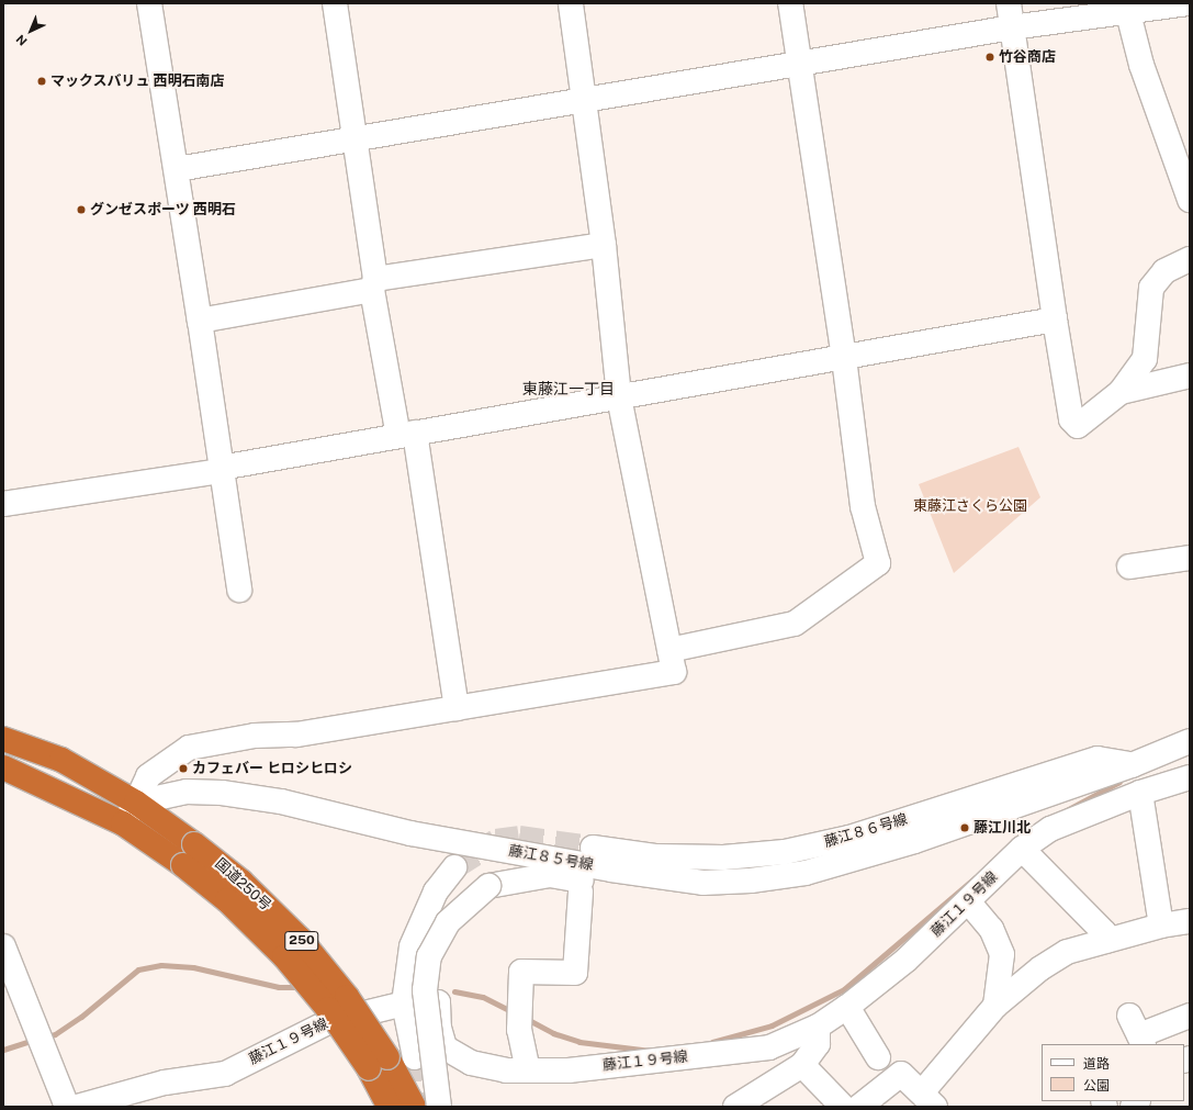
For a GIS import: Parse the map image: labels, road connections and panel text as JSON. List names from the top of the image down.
{
  "streets": {
    "highway": ["国道250号", "250"],
    "street": ["藤江８６号線", "藤江８５号線", "藤江１９号線"]
  },
  "crossings": [
    ["藤江８６号線", "藤江８５号線"],
    ["藤江８５号線", "国道250号"]
  ],
  "districts": ["東藤江一丁目"],
  "parks": ["東藤江さくら公園"],
  "places": [
    "竹谷商店",
    "マックスバリュ 西明石南店",
    "グンゼスポーツ 西明石",
    "カフェバー ヒロシヒロシ",
    "藤江川北"
  ],
  "legend": ["道路", "公園"],
  "north": "bottom left"
}
